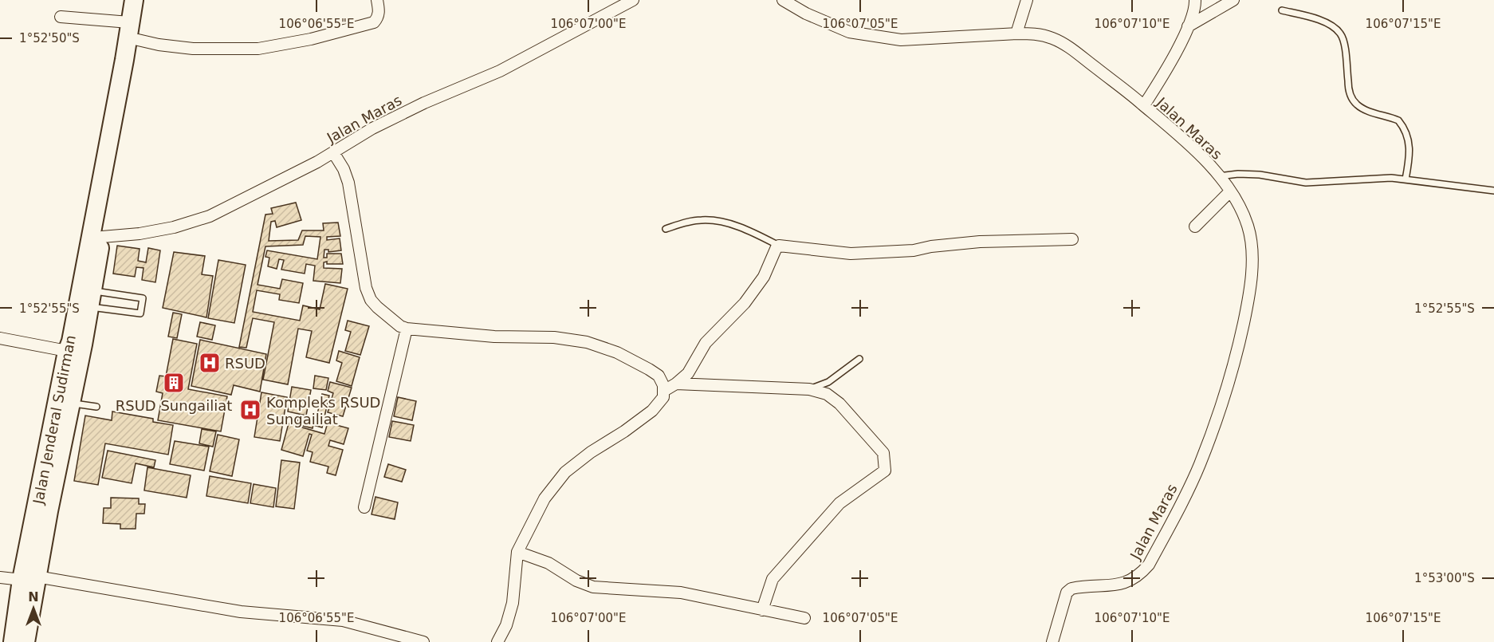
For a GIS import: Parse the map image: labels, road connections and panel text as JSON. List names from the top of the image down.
{
  "streets": {
    "highway": ["Jalan Jenderal Sudirman"],
    "street": ["Jalan Maras"]
  },
  "crossings": [
    ["Jalan Maras", "Jalan Jenderal Sudirman"]
  ],
  "places": {
    "hospital": ["RSUD", "Kompleks RSUD Sungailiat"],
    "building": ["RSUD Sungailiat"]
  },
  "north": "top",
  "coordinates": [
    "106°06'55\"E",
    "106°07'00\"E",
    "106°07'05\"E",
    "106°07'10\"E",
    "106°07'15\"E",
    "1°52'50\"S",
    "1°52'55\"S",
    "1°53'00\"S"
  ]
}
